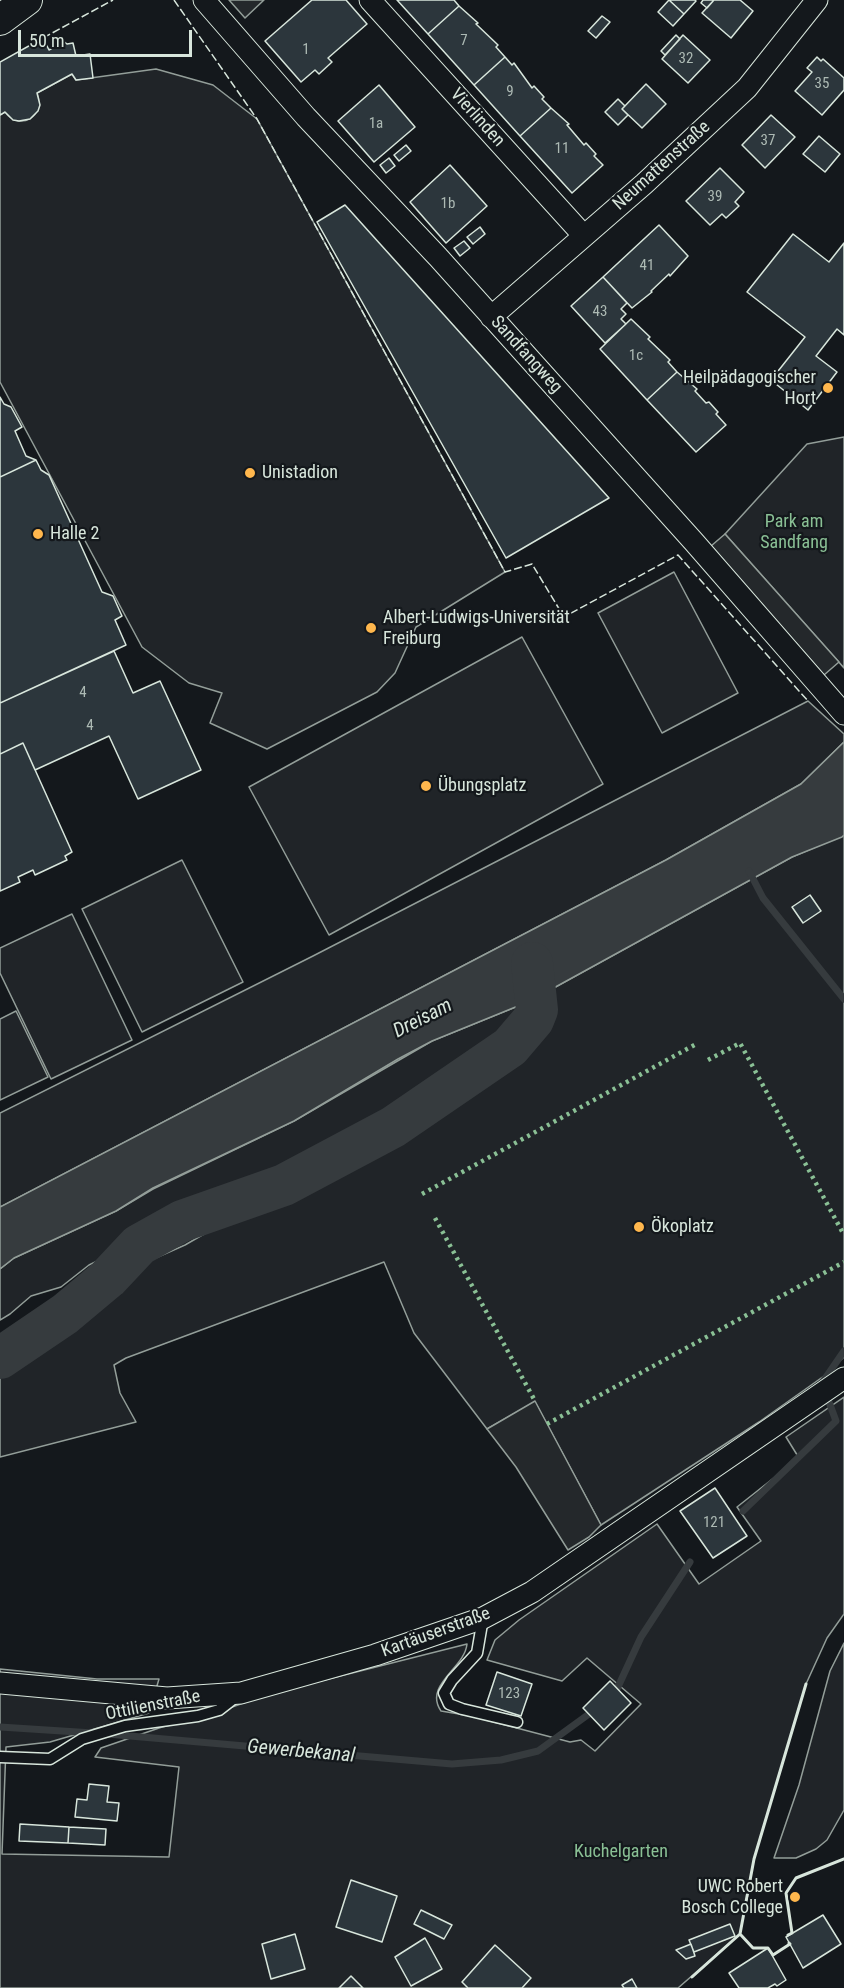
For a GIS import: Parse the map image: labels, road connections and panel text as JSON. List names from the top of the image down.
{
  "streets": {
    "street": [
      "Vierlinden",
      "Neumattenstraße",
      "Sandfangweg",
      "Kartäuserstraße"
    ],
    "lane": ["Ottilienstraße"]
  },
  "crossings": [
    ["Vierlinden", "Neumattenstraße"],
    ["Neumattenstraße", "Sandfangweg"],
    ["Kartäuserstraße", "Ottilienstraße"]
  ],
  "water": ["Dreisam", "Gewerbekanal"],
  "parks": ["Park am Sandfang", "Kuchelgarten"],
  "places": [
    "Heilpädagogischer Hort",
    "Unistadion",
    "Halle 2",
    "Albert-Ludwigs-Universität Freiburg",
    "Übungsplatz",
    "Ökoplatz",
    "UWC Robert Bosch College"
  ],
  "house_numbers": [
    "7",
    "1",
    "32",
    "35",
    "9",
    "1a",
    "37",
    "11",
    "39",
    "1b",
    "41",
    "43",
    "1c",
    "4",
    "4",
    "121",
    "123"
  ],
  "scale_bar": "50 m"
}
